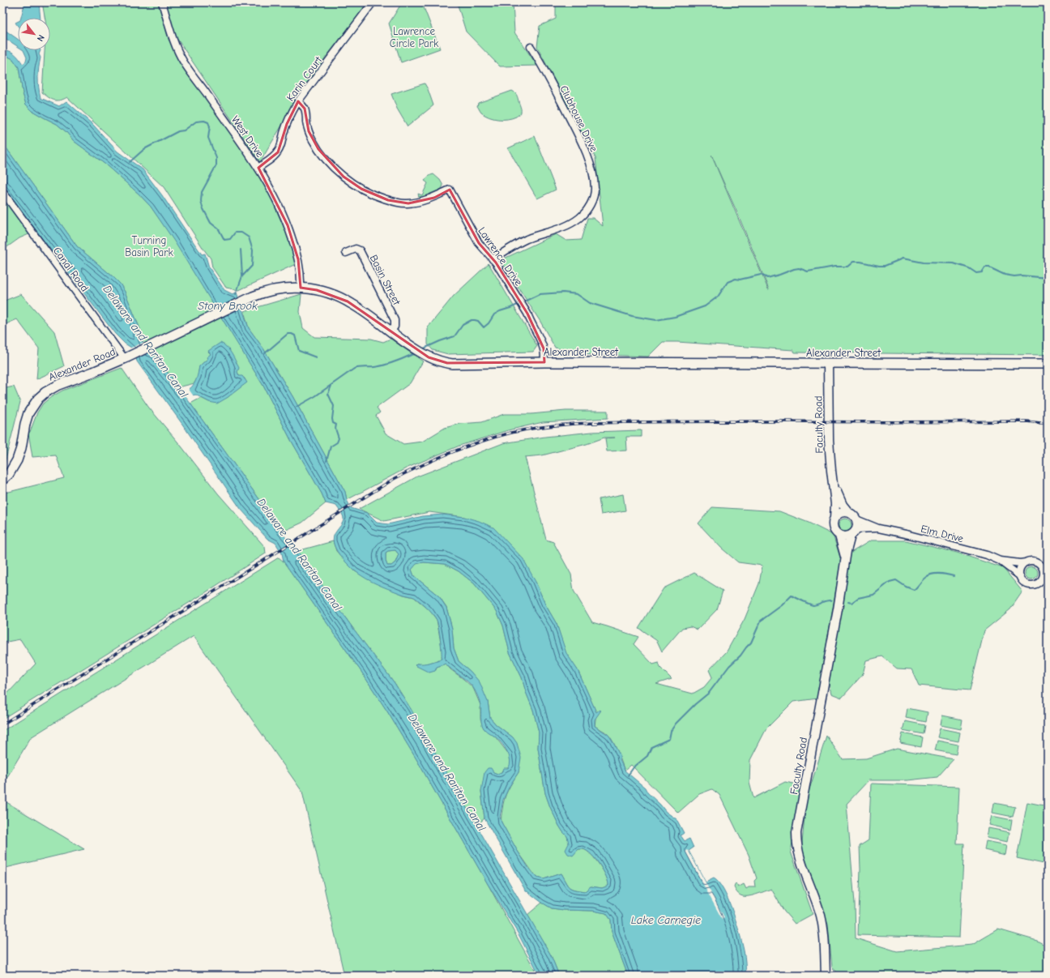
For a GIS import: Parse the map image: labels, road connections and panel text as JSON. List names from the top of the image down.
{
  "streets": {
    "main road": ["Alexander Street", "Alexander Road"],
    "street": [
      "Karin Court",
      "Clubhouse Drive",
      "West Drive",
      "Lawrence Drive",
      "Canal Road",
      "Basin Street",
      "Faculty Road",
      "Elm Drive"
    ]
  },
  "crossings": [
    ["Karin Court", "West Drive"],
    ["Karin Court", "Lawrence Drive"],
    ["Clubhouse Drive", "Lawrence Drive"],
    ["West Drive", "Alexander Street"],
    ["Lawrence Drive", "Alexander Street"],
    ["Canal Road", "Alexander Road"],
    ["Basin Street", "Alexander Street"],
    ["Alexander Street", "Alexander Road"],
    ["Alexander Street", "Faculty Road"],
    ["Faculty Road", "Elm Drive"]
  ],
  "water": ["Stony Brook", "Delaware and Raritan Canal", "Lake Carnegie"],
  "parks": ["Lawrence Circle Park", "Turning Basin Park"],
  "north": "bottom right"
}
